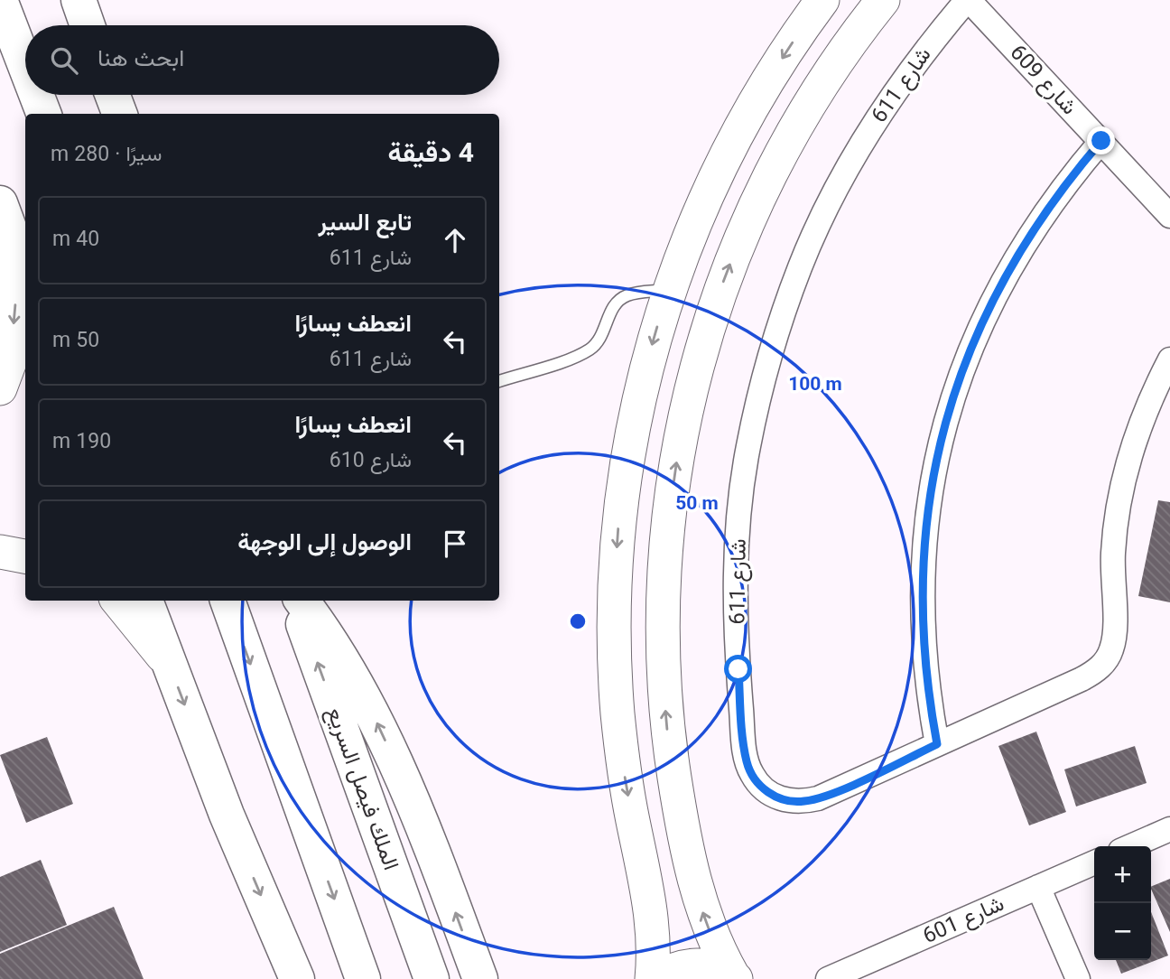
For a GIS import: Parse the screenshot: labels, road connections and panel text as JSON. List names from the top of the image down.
{
  "streets": {
    "highway": ["الملك فيصل السريع"],
    "street": ["شارع 609", "شارع 611", "شارع 601"]
  },
  "crossings": [
    ["شارع 609", "شارع 611"]
  ],
  "page": {
    "search": "ابحث هنا",
    "heading": ["4 دقيقة", "سيرًا · 280 m"],
    "list": [
      ["تابع السير", "شارع 611", "40 m"],
      ["انعطف يسارًا", "شارع 611", "50 m"],
      ["انعطف يسارًا", "شارع 610", "190 m"],
      "الوصول إلى الوجهة"
    ],
    "map_buttons": ["+", "−"]
  },
  "rings": ["100 m", "50 m"]
}
